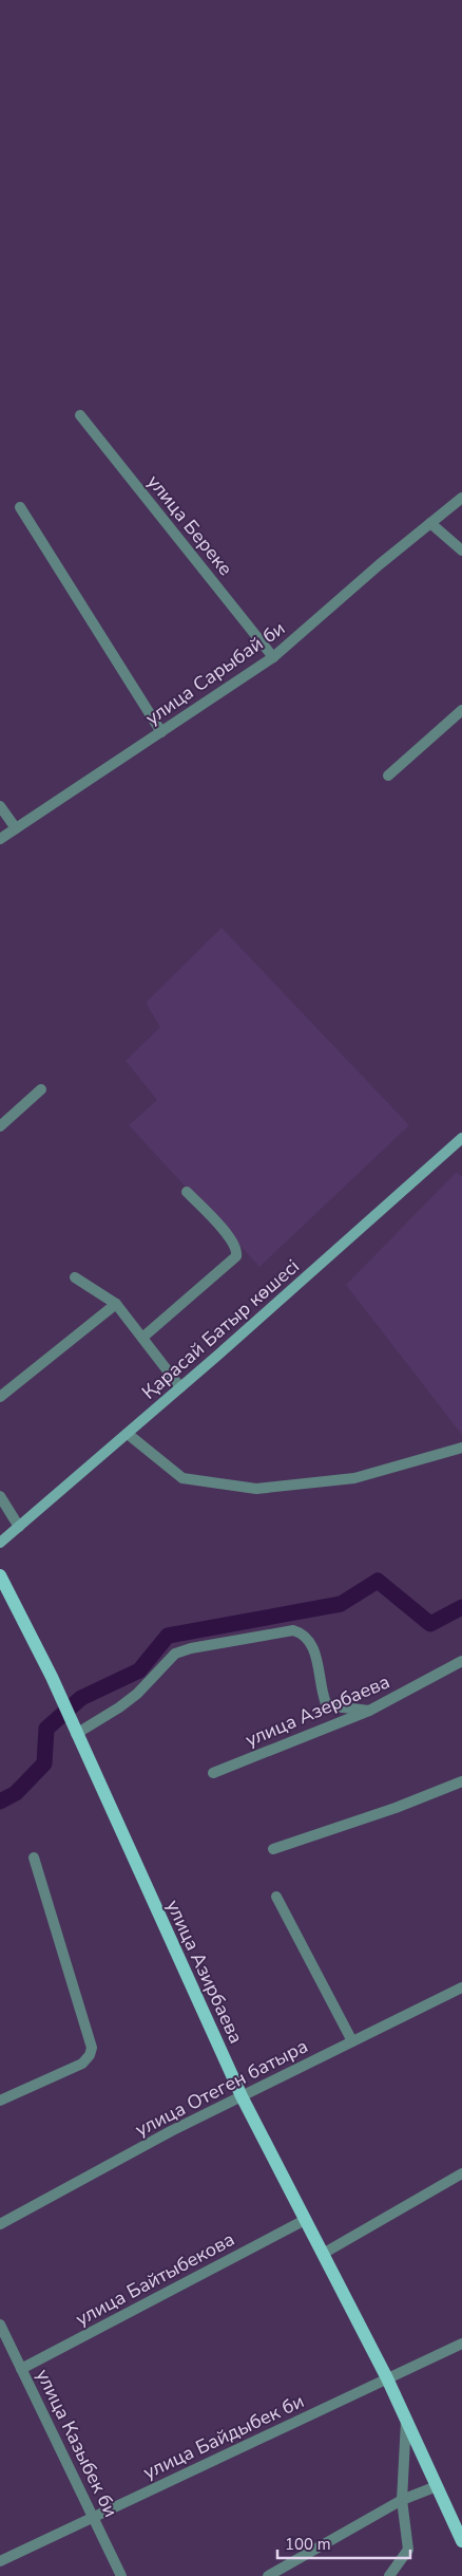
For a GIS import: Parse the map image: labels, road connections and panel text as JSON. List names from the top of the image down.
{
  "streets": {
    "main road": ["Қарасай Батыр көшесі", "улица Азирбаева"],
    "street": [
      "улица Береке",
      "улица Сарыбай би",
      "улица Азербаева",
      "улица Отеген батыра",
      "улица Байтыбекова",
      "улица Байдыбек би",
      "улица Казыбек би"
    ]
  },
  "crossings": [
    ["улица Береке", "улица Сарыбай би"],
    ["улица Азирбаева", "улица Отеген батыра"],
    ["улица Азирбаева", "улица Байтыбекова"],
    ["улица Азирбаева", "улица Байдыбек би"],
    ["улица Байтыбекова", "улица Казыбек би"],
    ["улица Байдыбек би", "улица Казыбек би"]
  ],
  "scale_bar": "100 m"
}
